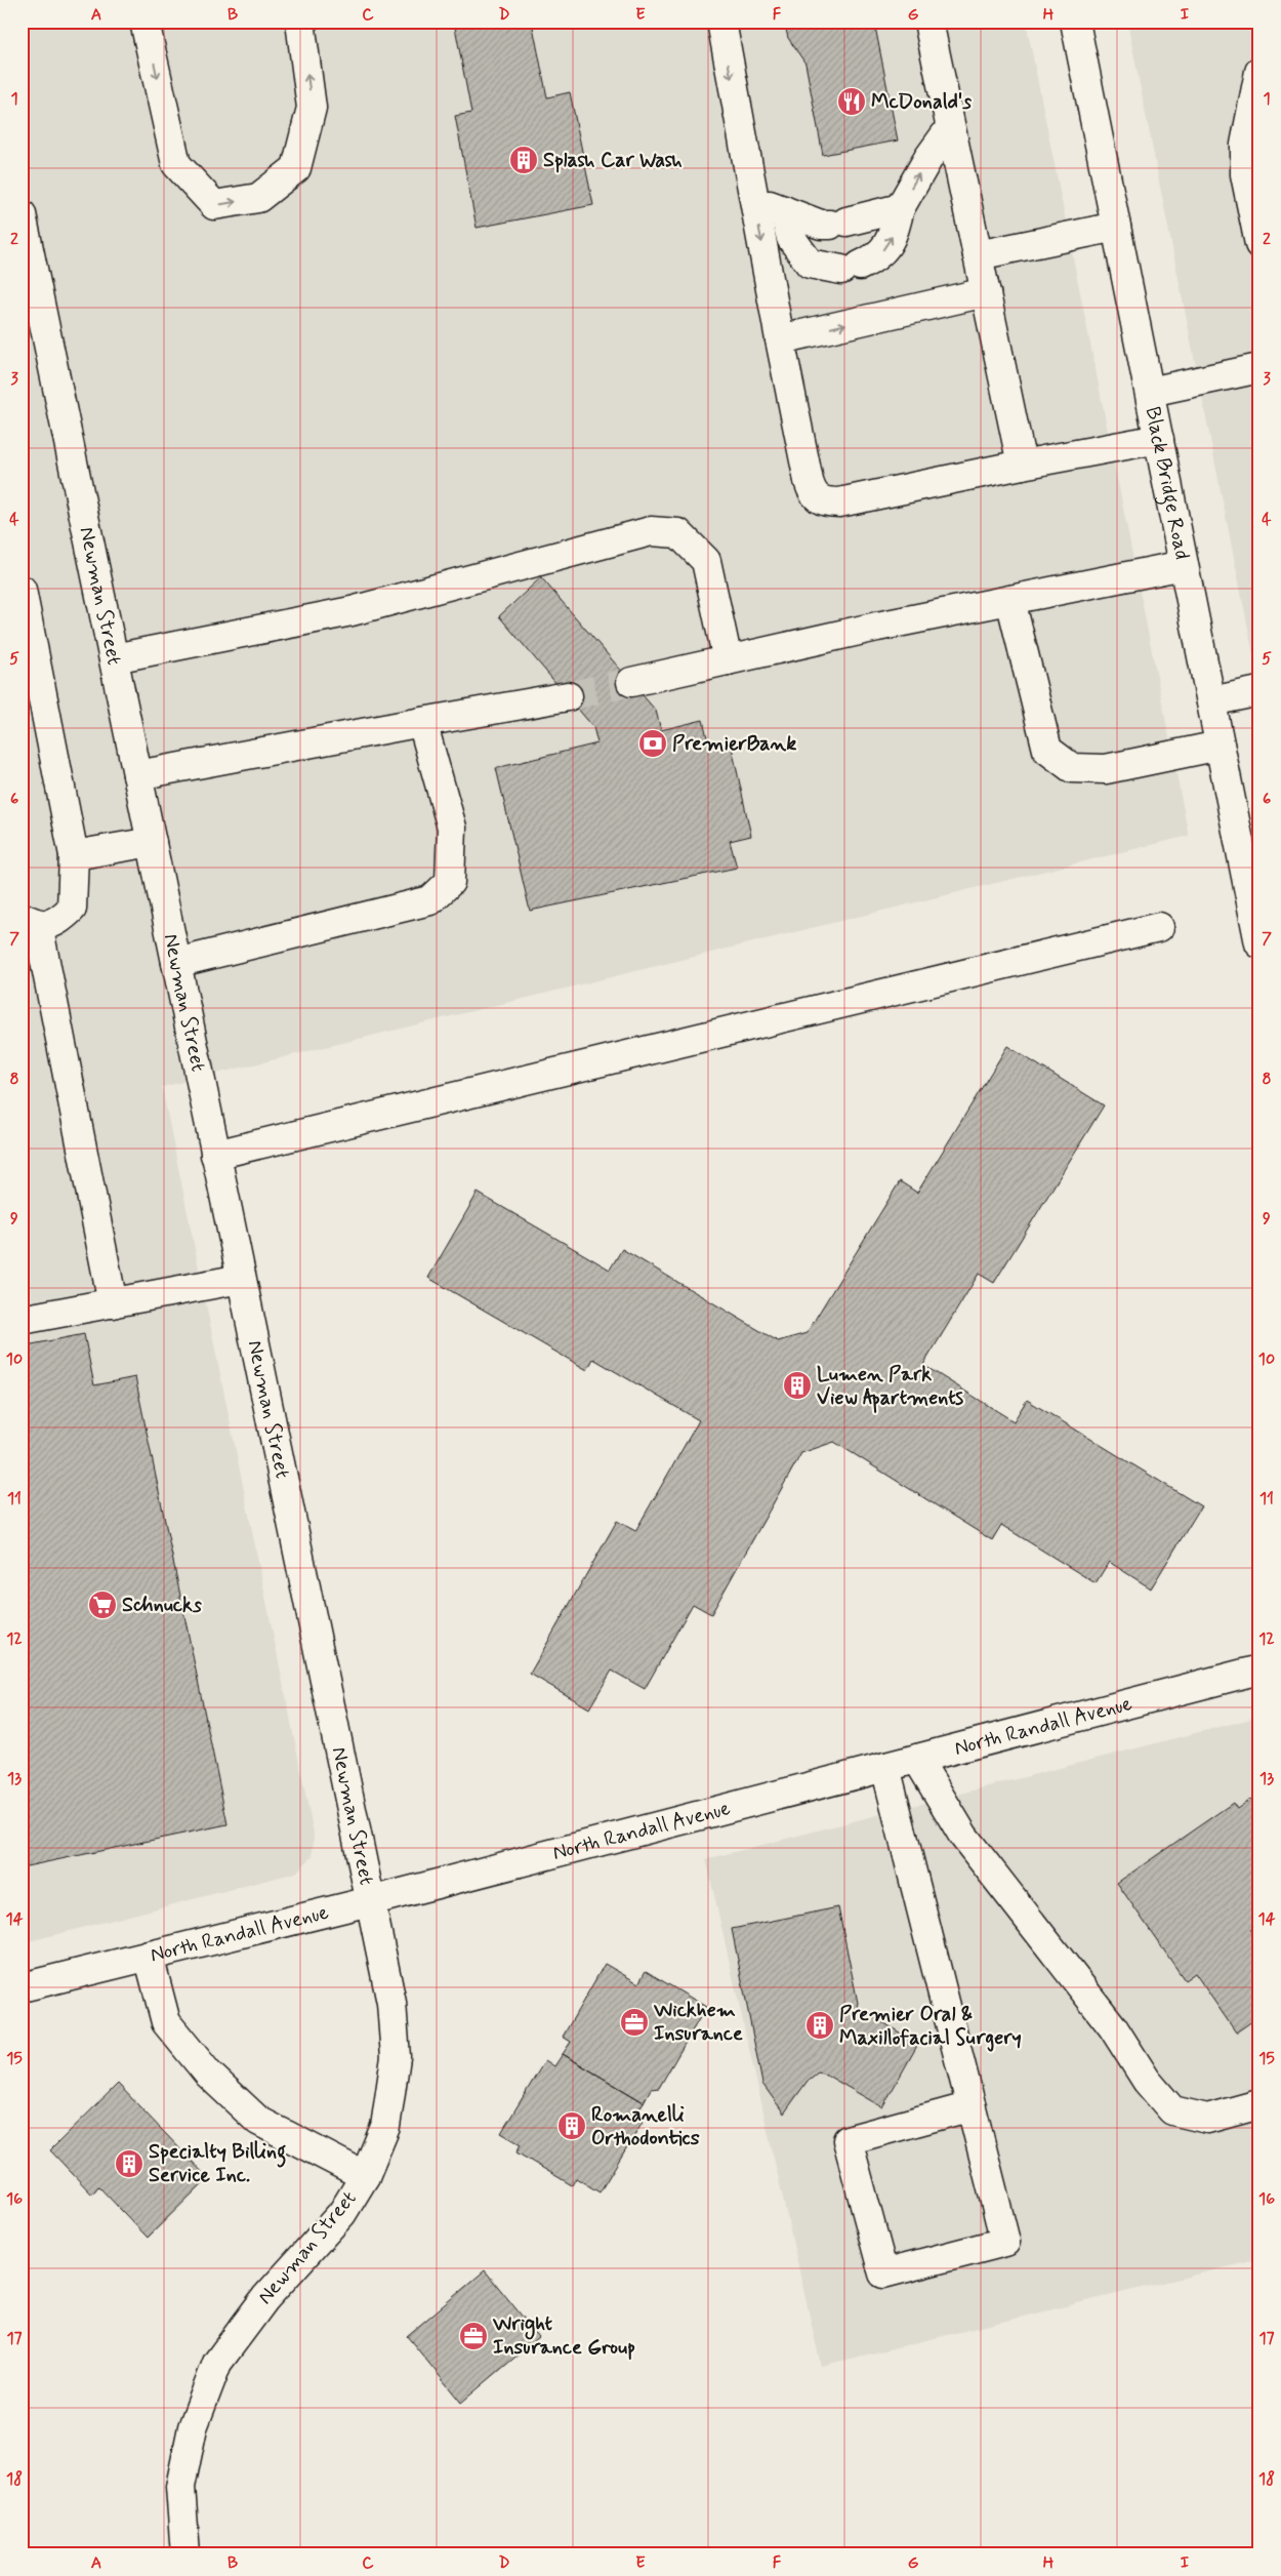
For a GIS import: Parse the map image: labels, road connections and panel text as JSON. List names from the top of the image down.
{
  "streets": {
    "street": ["Black Bridge Road", "Newman Street", "North Randall Avenue"]
  },
  "crossings": [
    ["Newman Street", "North Randall Avenue"]
  ],
  "places": {
    "restaurant": ["McDonald's"],
    "building": [
      "Splash Car Wash",
      "Lumen Park View Apartments",
      "Premier Oral & Maxillofacial Surgery",
      "Romanelli Orthodontics",
      "Specialty Billing Service Inc."
    ],
    "bank": ["PremierBank"],
    "supermarket": ["Schnucks"],
    "office": ["Wickhem Insurance", "Wright Insurance Group"]
  },
  "grid": {
    "columns": [
      "A",
      "B",
      "C",
      "D",
      "E",
      "F",
      "G",
      "H",
      "I"
    ],
    "rows": [
      "1",
      "2",
      "3",
      "4",
      "5",
      "6",
      "7",
      "8",
      "9",
      "10",
      "11",
      "12",
      "13",
      "14",
      "15",
      "16",
      "17",
      "18"
    ]
  }
}
